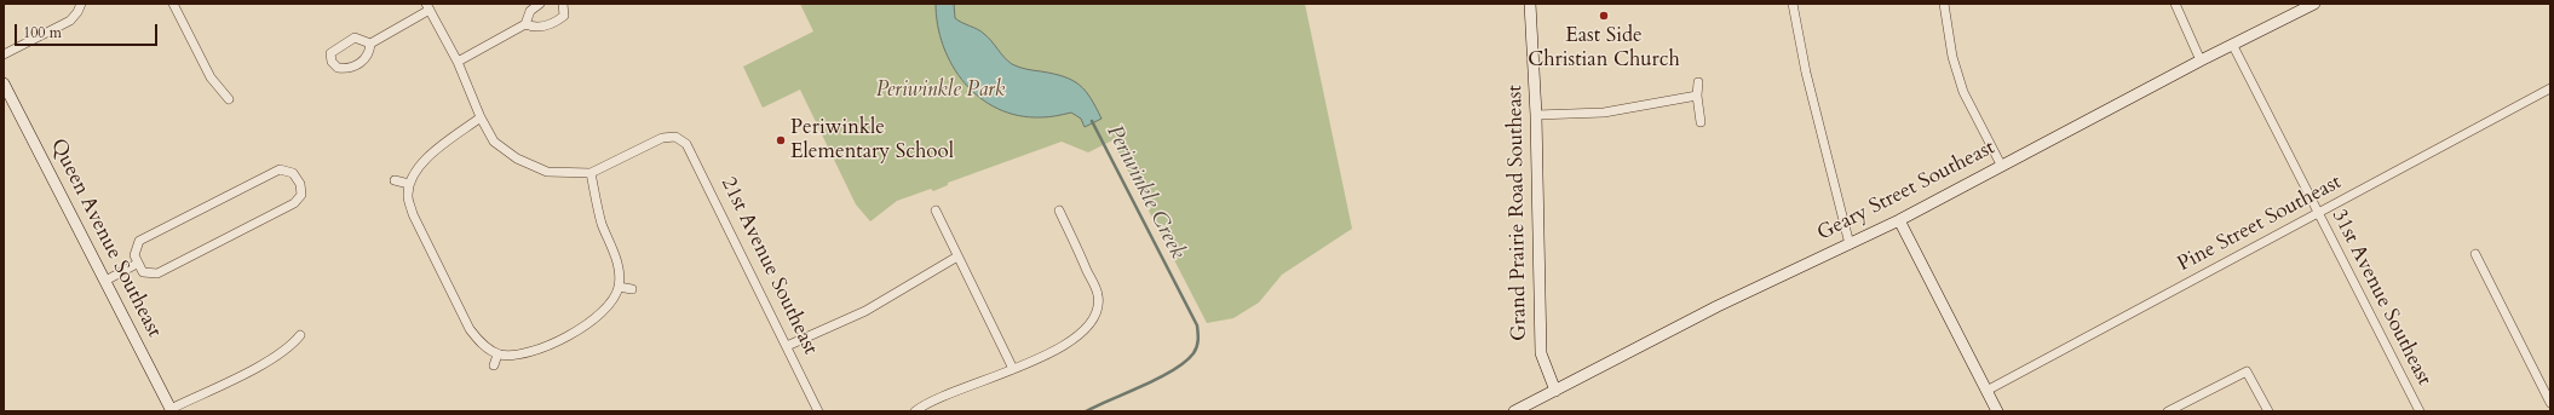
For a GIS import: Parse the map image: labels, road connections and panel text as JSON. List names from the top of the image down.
{
  "streets": {
    "main road": ["Geary Street Southeast", "Grand Prairie Road Southeast", "Queen Avenue Southeast"],
    "street": ["Pine Street Southeast", "21st Avenue Southeast", "31st Avenue Southeast"]
  },
  "crossings": [
    ["Geary Street Southeast", "Grand Prairie Road Southeast"],
    ["Geary Street Southeast", "31st Avenue Southeast"],
    ["Pine Street Southeast", "31st Avenue Southeast"]
  ],
  "water": ["Periwinkle Creek"],
  "parks": ["Periwinkle Park"],
  "places": ["East Side Christian Church", "Periwinkle Elementary School"],
  "scale_bar": "100 m"
}
